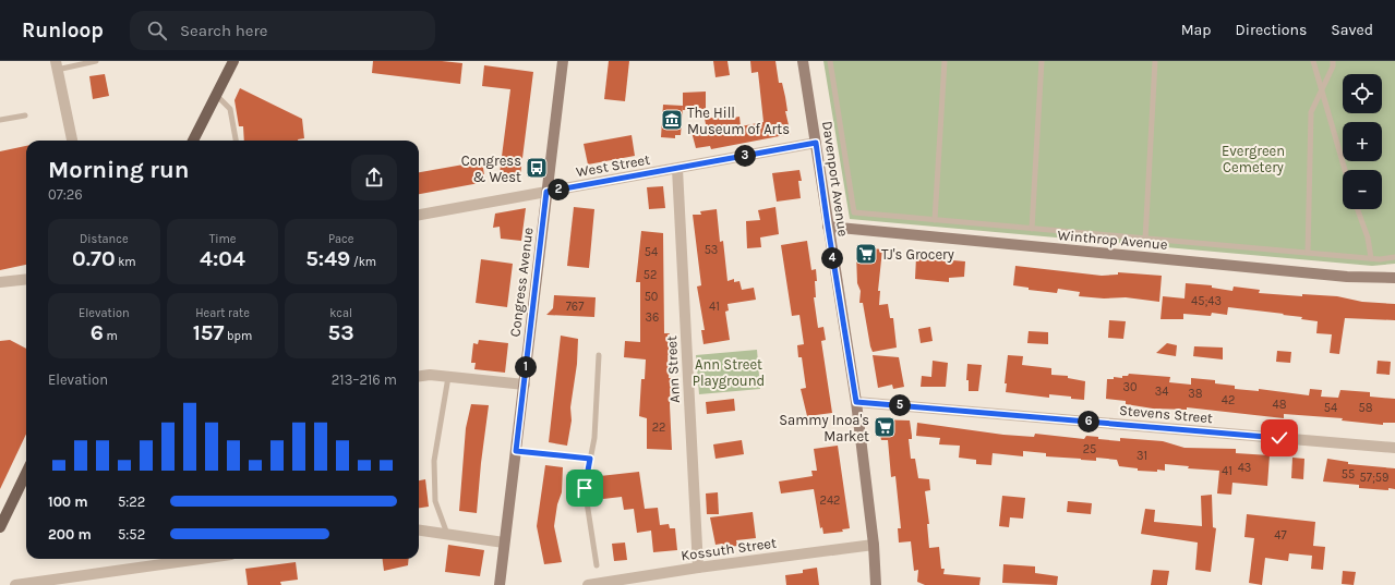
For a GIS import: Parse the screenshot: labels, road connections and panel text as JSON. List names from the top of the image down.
{
  "streets": {
    "main road": ["Davenport Avenue", "Winthrop Avenue", "Congress Avenue"],
    "street": [
      "West Street",
      "Ann Street",
      "Stevens Street",
      "Kossuth Street"
    ]
  },
  "crossings": [
    ["West Street", "Davenport Avenue"],
    ["West Street", "Congress Avenue"],
    ["West Street", "Ann Street"],
    ["Davenport Avenue", "Winthrop Avenue"],
    ["Davenport Avenue", "Stevens Street"],
    ["Davenport Avenue", "Kossuth Street"],
    ["Ann Street", "Kossuth Street"]
  ],
  "parks": ["Evergreen Cemetery", "Ann Street Playground"],
  "places": {
    "museum": ["The Hill Museum of Arts"],
    "bus stop": ["Congress & West"],
    "supermarket": ["TJ's Grocery", "Sammy Inoa's Market"]
  },
  "house_numbers": [
    "53",
    "54",
    "52",
    "50",
    "45;43",
    "767",
    "41",
    "36",
    "30",
    "34",
    "38",
    "42",
    "48",
    "54",
    "58",
    "22",
    "25",
    "31",
    "43",
    "41",
    "55",
    "57;59",
    "242",
    "47"
  ],
  "page": {
    "header": "Runloop",
    "search": "Search here",
    "nav": ["Map", "Directions", "Saved"],
    "map_buttons": ["+", "−"],
    "heading": ["Morning run", "07:26"],
    "pins": [
      "3",
      "2",
      "4",
      "1",
      "5",
      "6"
    ],
    "stats": [
      ["Distance", "0.70 km"],
      ["Time", "4:04"],
      ["Pace", "5:49 /km"],
      ["Elevation", "6 m"],
      ["Heart rate", "157 bpm"],
      ["kcal", "53"]
    ],
    "chart": ["Elevation", "213–216 m"],
    "list": [
      {
        "name": "100 m",
        "note": "5:22"
      },
      {
        "name": "200 m",
        "note": "5:52"
      }
    ]
  }
}
